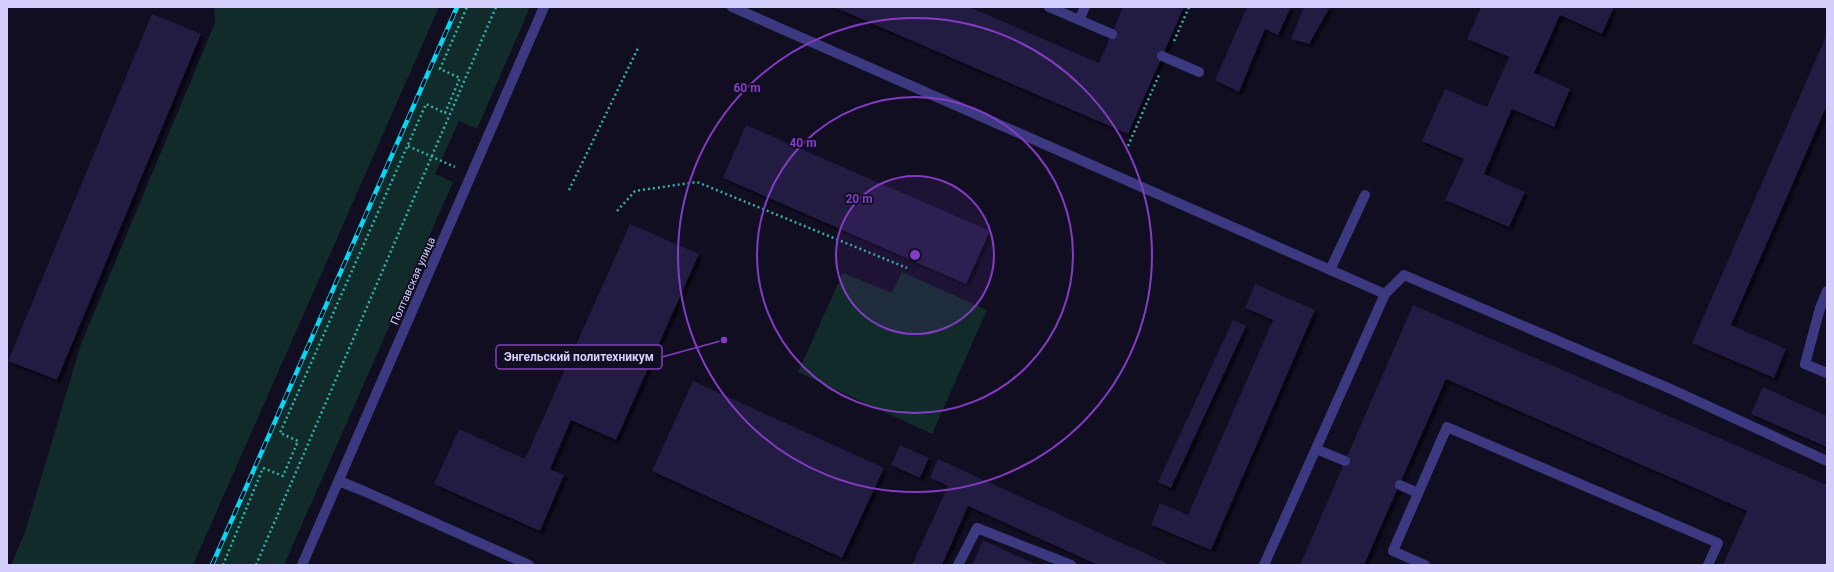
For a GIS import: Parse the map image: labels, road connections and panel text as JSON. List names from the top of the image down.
{
  "streets": {
    "street": ["Полтавская улица"]
  },
  "places": ["Энгельский политехникум"],
  "rings": ["60 m", "40 m", "20 m"]
}
